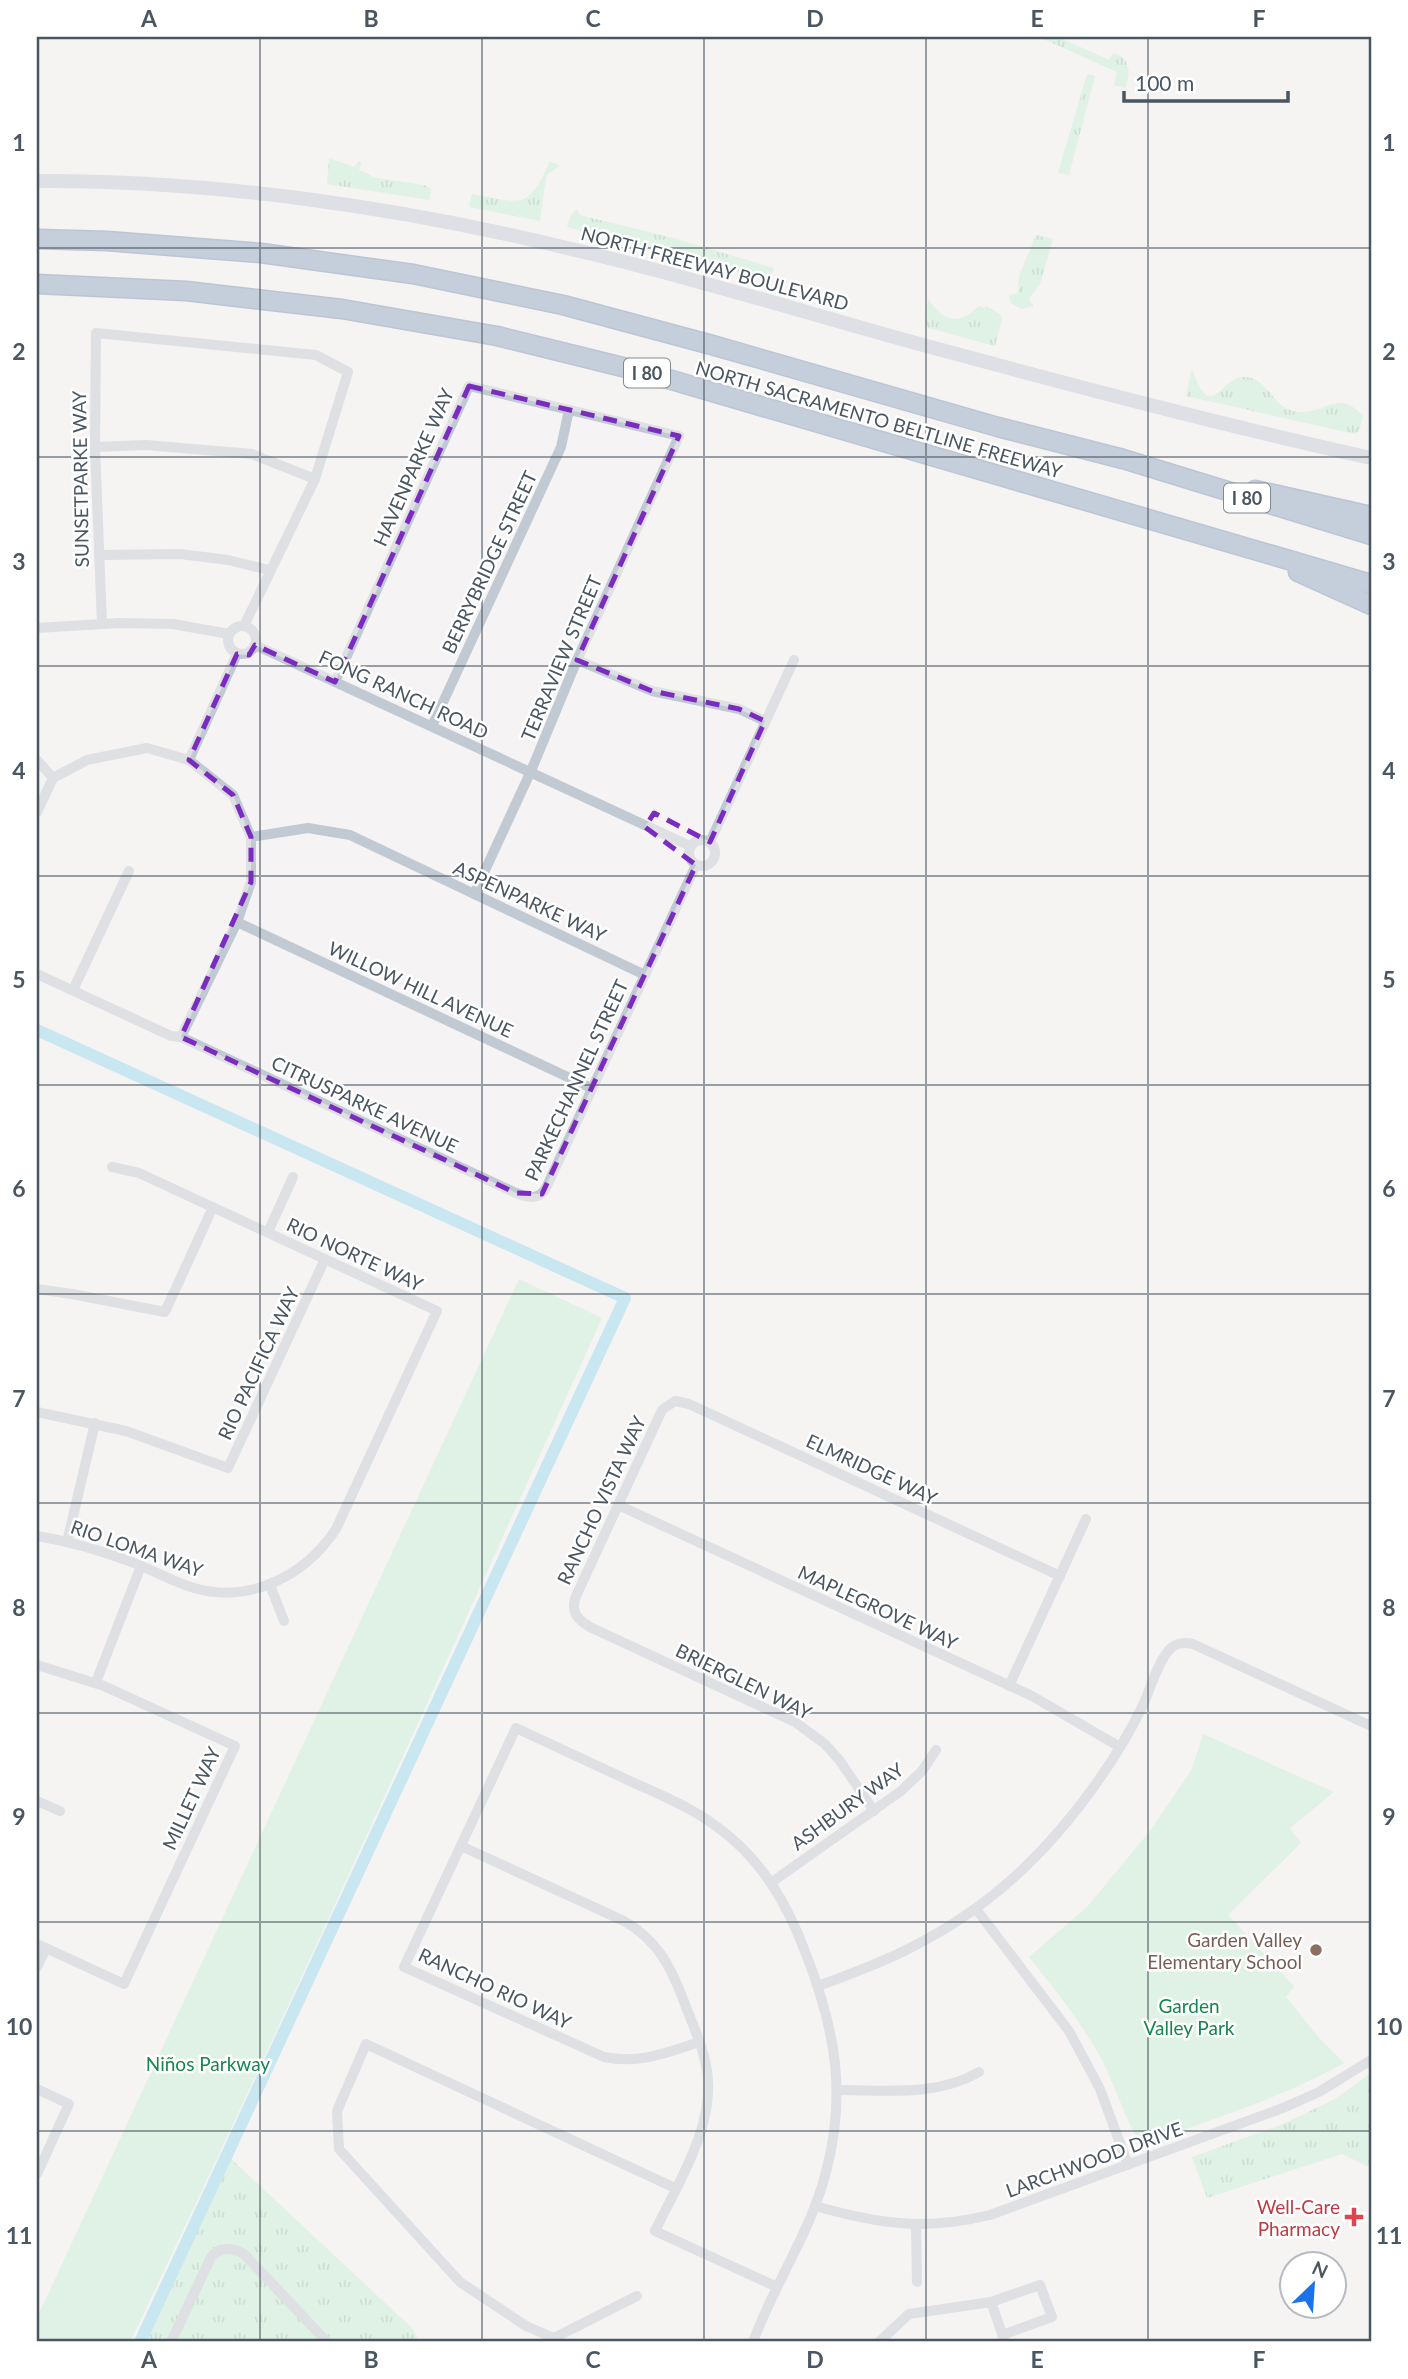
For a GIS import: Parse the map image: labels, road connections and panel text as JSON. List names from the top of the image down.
{
  "streets": {
    "highway": ["I 80", "NORTH SACRAMENTO BELTLINE FREEWAY"],
    "street": [
      "NORTH FREEWAY BOULEVARD",
      "HAVENPARKE WAY",
      "SUNSETPARKE WAY",
      "BERRYBRIDGE STREET",
      "TERRAVIEW STREET",
      "FONG RANCH ROAD",
      "ASPENPARKE WAY",
      "WILLOW HILL AVENUE",
      "PARKECHANNEL STREET",
      "CITRUSPARKE AVENUE",
      "RIO NORTE WAY",
      "RIO PACIFICA WAY",
      "ELMRIDGE WAY",
      "RANCHO VISTA WAY",
      "RIO LOMA WAY",
      "MAPLEGROVE WAY",
      "BRIERGLEN WAY",
      "MILLET WAY",
      "ASHBURY WAY",
      "RANCHO RIO WAY",
      "LARCHWOOD DRIVE"
    ]
  },
  "crossings": [
    ["HAVENPARKE WAY", "BERRYBRIDGE STREET"],
    ["HAVENPARKE WAY", "TERRAVIEW STREET"],
    ["HAVENPARKE WAY", "FONG RANCH ROAD"],
    ["BERRYBRIDGE STREET", "FONG RANCH ROAD"],
    ["TERRAVIEW STREET", "FONG RANCH ROAD"],
    ["TERRAVIEW STREET", "ASPENPARKE WAY"],
    ["ASPENPARKE WAY", "PARKECHANNEL STREET"],
    ["WILLOW HILL AVENUE", "PARKECHANNEL STREET"],
    ["PARKECHANNEL STREET", "CITRUSPARKE AVENUE"],
    ["RIO NORTE WAY", "RIO PACIFICA WAY"],
    ["RIO NORTE WAY", "RIO LOMA WAY"],
    ["ELMRIDGE WAY", "RANCHO VISTA WAY"],
    ["RANCHO VISTA WAY", "MAPLEGROVE WAY"],
    ["RANCHO VISTA WAY", "BRIERGLEN WAY"],
    ["BRIERGLEN WAY", "ASHBURY WAY"],
    ["ASHBURY WAY", "RANCHO RIO WAY"]
  ],
  "parks": ["Garden Valley Park", "Niños Parkway"],
  "places": {
    "other": ["Garden Valley Elementary School"],
    "health": ["Well-Care Pharmacy"]
  },
  "scale_bar": "100 m",
  "north": "top right",
  "grid": {
    "columns": [
      "A",
      "B",
      "C",
      "D",
      "E",
      "F"
    ],
    "rows": [
      "1",
      "2",
      "3",
      "4",
      "5",
      "6",
      "7",
      "8",
      "9",
      "10",
      "11"
    ]
  }
}
